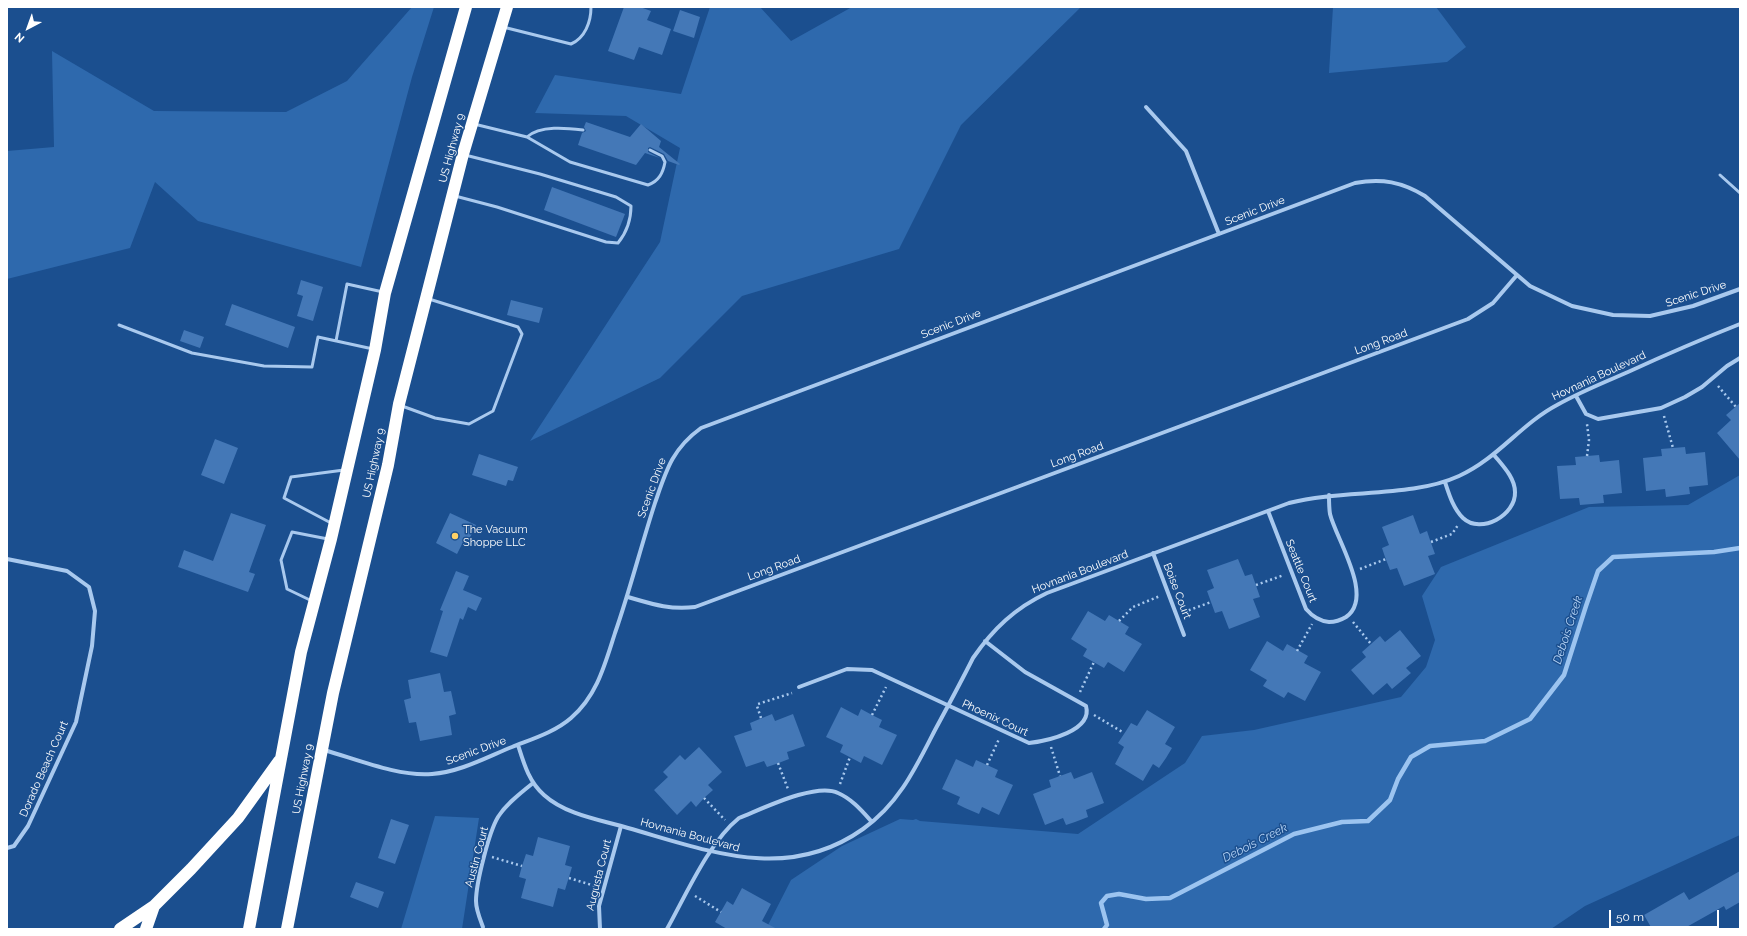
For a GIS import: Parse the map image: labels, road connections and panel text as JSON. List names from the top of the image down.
{
  "streets": {
    "highway": ["US Highway 9"],
    "street": [
      "Scenic Drive",
      "Long Road",
      "Hovnania Boulevard",
      "Seattle Court",
      "Boise Court",
      "Phoenix Court",
      "Dorado Beach Court",
      "Austin Court",
      "Augusta Court"
    ]
  },
  "crossings": [
    ["US Highway 9", "Scenic Drive"],
    ["Scenic Drive", "Long Road"],
    ["Scenic Drive", "Hovnania Boulevard"],
    ["Hovnania Boulevard", "Seattle Court"],
    ["Hovnania Boulevard", "Boise Court"],
    ["Hovnania Boulevard", "Phoenix Court"],
    ["Hovnania Boulevard", "Austin Court"],
    ["Hovnania Boulevard", "Augusta Court"]
  ],
  "water": ["Debois Creek"],
  "places": ["The Vacuum Shoppe LLC"],
  "scale_bar": "50 m",
  "north": "bottom left"
}
